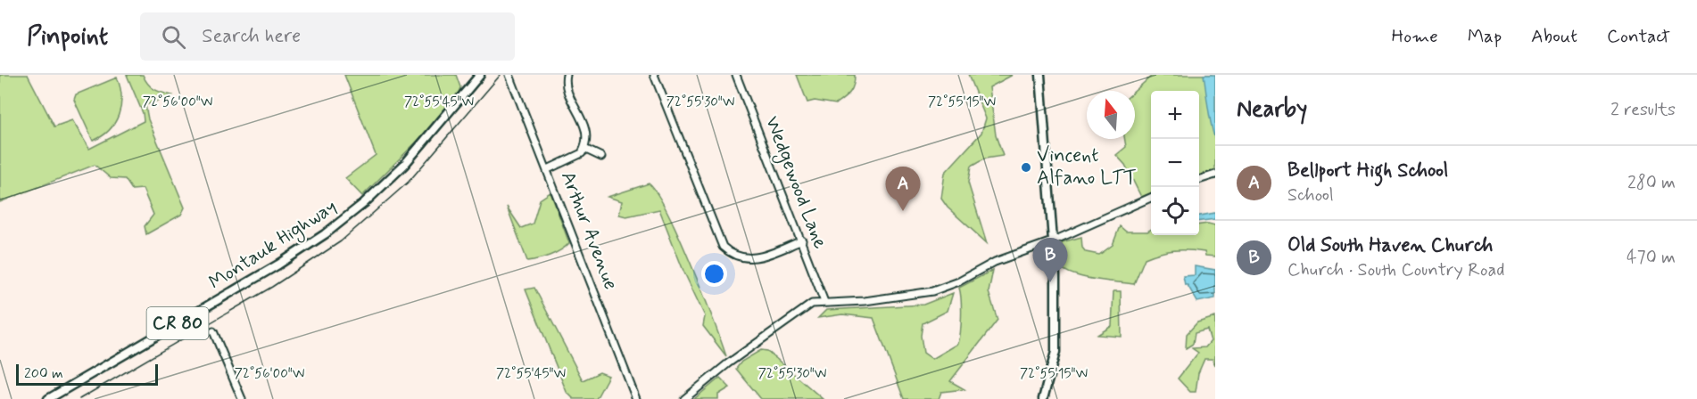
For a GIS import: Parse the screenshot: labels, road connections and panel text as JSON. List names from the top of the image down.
{
  "streets": {
    "main road": ["Montauk Highway", "CR 80"],
    "street": ["Wedgewood Lane", "Arthur Avenue"]
  },
  "places": ["Vincent Alfano LTT"],
  "scale_bar": "200 m",
  "north": "top",
  "page": {
    "header": "Pinpoint",
    "search": "Search here",
    "nav": [
      "Home",
      "Map",
      "About",
      "Contact"
    ],
    "heading": ["Nearby", "2 results"],
    "map_buttons": ["+", "−"],
    "list": [
      {
        "mark": "A",
        "name": "Bellport High School",
        "note": "School",
        "value": "280 m"
      },
      {
        "mark": "B",
        "name": "Old South Haven Church",
        "note": "Church · South Country Road",
        "value": "470 m"
      }
    ],
    "pins": ["A", "B"],
    "scale": "200 m"
  },
  "coordinates": [
    "72°56'00\"W",
    "72°55'45\"W",
    "72°55'30\"W",
    "72°55'15\"W"
  ]
}
